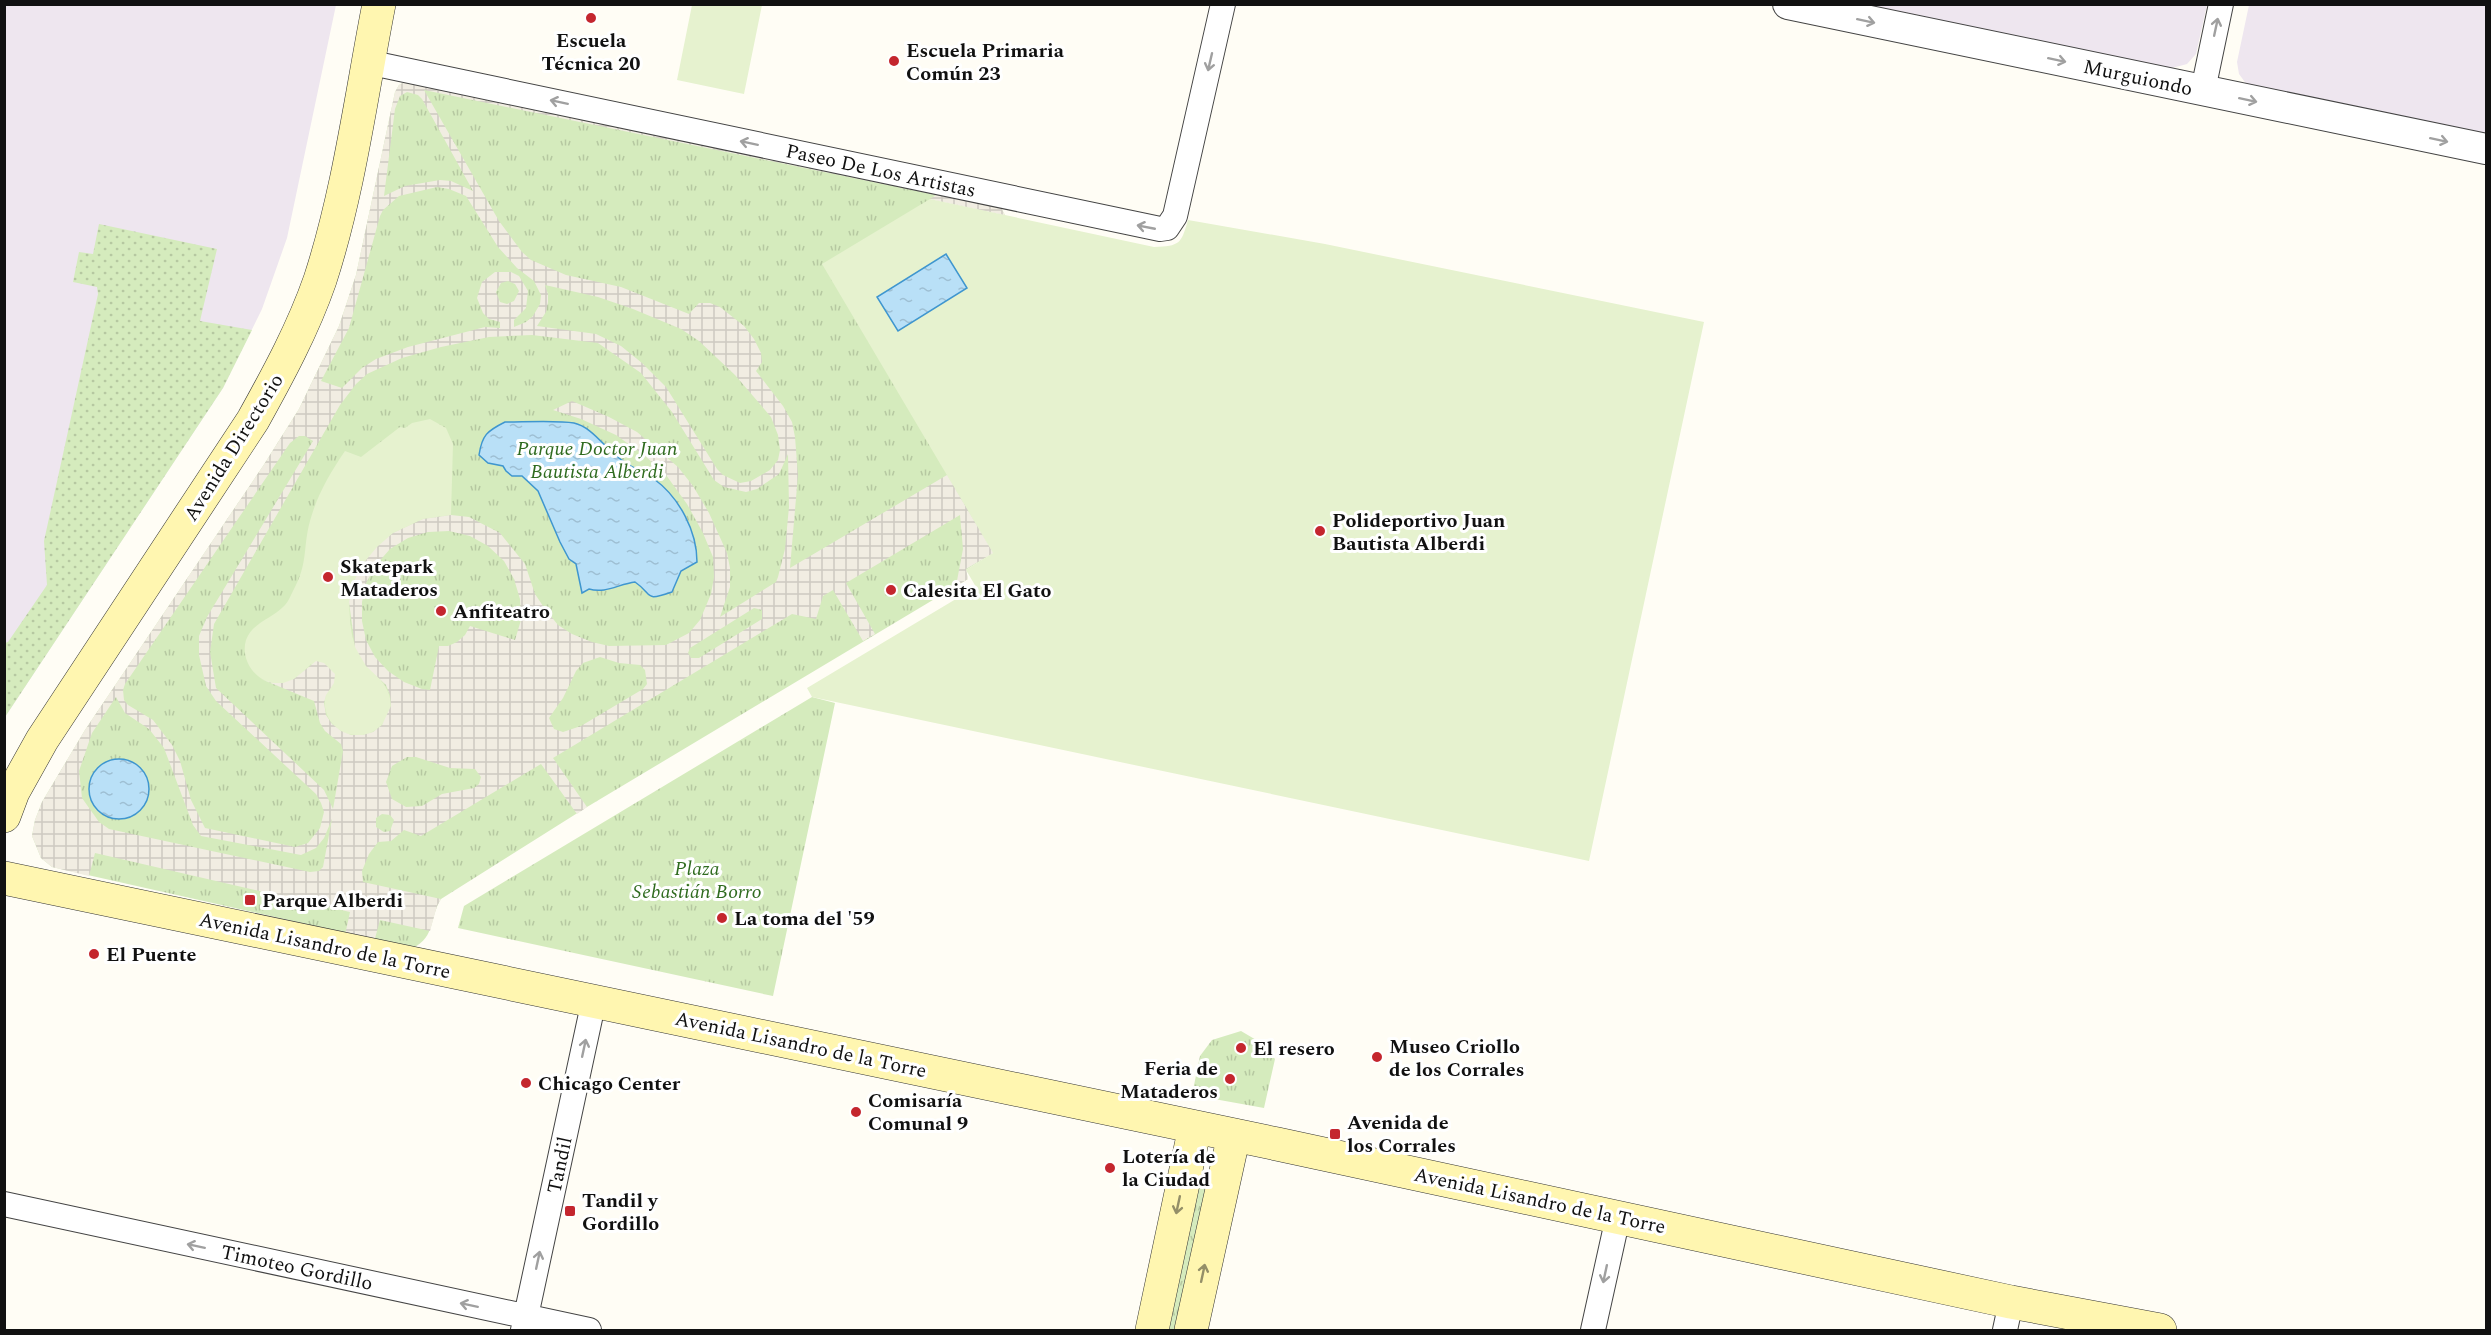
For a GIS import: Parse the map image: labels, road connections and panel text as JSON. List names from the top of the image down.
{
  "streets": {
    "main road": ["Avenida Directorio", "Avenida Lisandro de la Torre"],
    "street": [
      "Murguiondo",
      "Paseo De Los Artistas",
      "Tandil",
      "Timoteo Gordillo"
    ]
  },
  "crossings": [
    ["Paseo De Los Artistas", "Avenida Directorio"],
    ["Avenida Lisandro de la Torre", "Tandil"],
    ["Tandil", "Timoteo Gordillo"]
  ],
  "one_way": [
    "Murguiondo",
    "Paseo De Los Artistas",
    "Tandil",
    "Timoteo Gordillo"
  ],
  "parks": ["Parque Doctor Juan Bautista Alberdi", "Plaza Sebastián Borro"],
  "places": {
    "other": [
      "Escuela Técnica 20",
      "Escuela Primaria Común 23",
      "Polideportivo Juan Bautista Alberdi",
      "Skatepark Mataderos",
      "Calesita El Gato",
      "Anfiteatro",
      "La toma del '59",
      "El Puente",
      "El resero",
      "Museo Criollo de los Corrales",
      "Feria de Mataderos",
      "Chicago Center",
      "Comisaría Comunal 9",
      "Lotería de la Ciudad"
    ],
    "transit": ["Parque Alberdi", "Avenida de los Corrales", "Tandil y Gordillo"]
  }
}
